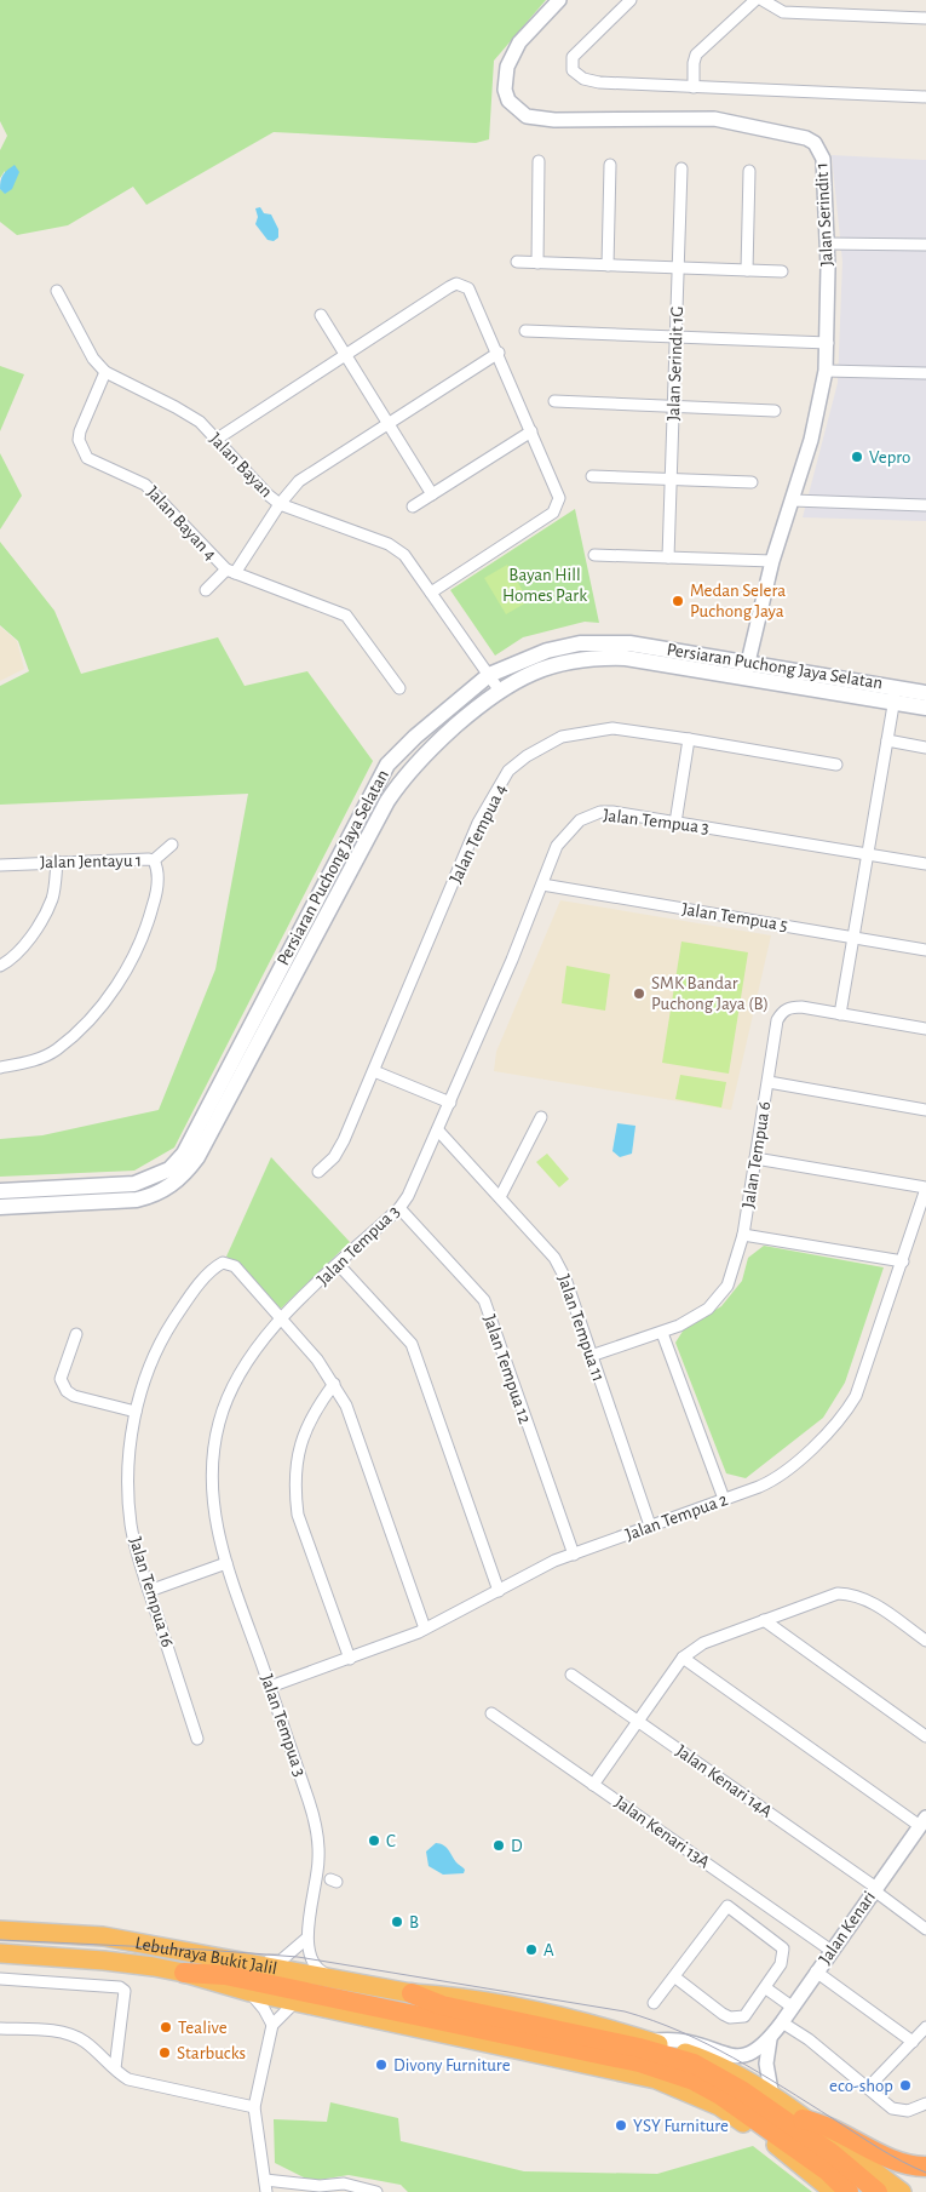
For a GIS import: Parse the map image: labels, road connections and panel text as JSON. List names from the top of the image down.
{
  "streets": {
    "highway": ["Lebuhraya Bukit Jalil"],
    "main road": ["Persiaran Puchong Jaya Selatan"],
    "street": [
      "Jalan Serindit 1",
      "Jalan Serindit 1G",
      "Jalan Bayan",
      "Jalan Bayan 4",
      "Jalan Tempua 3",
      "Jalan Tempua 4",
      "Jalan Jentayu 1",
      "Jalan Tempua 5",
      "Jalan Tempua 6",
      "Jalan Tempua 11",
      "Jalan Tempua 12",
      "Jalan Tempua 2",
      "Jalan Tempua 16",
      "Jalan Kenari 14A",
      "Jalan Kenari 13A",
      "Jalan Kenari"
    ]
  },
  "crossings": [
    ["Jalan Serindit 1", "Persiaran Puchong Jaya Selatan"],
    ["Jalan Bayan", "Jalan Bayan 4"],
    ["Jalan Bayan", "Persiaran Puchong Jaya Selatan"],
    ["Jalan Tempua 3", "Jalan Tempua 5"],
    ["Jalan Tempua 3", "Jalan Tempua 11"],
    ["Jalan Tempua 3", "Jalan Tempua 12"],
    ["Jalan Tempua 3", "Jalan Tempua 2"],
    ["Jalan Tempua 3", "Jalan Tempua 16"],
    ["Jalan Tempua 3", "Lebuhraya Bukit Jalil"],
    ["Jalan Tempua 6", "Jalan Tempua 11"],
    ["Jalan Tempua 11", "Jalan Tempua 2"],
    ["Jalan Tempua 12", "Jalan Tempua 2"],
    ["Jalan Kenari 14A", "Jalan Kenari"],
    ["Jalan Kenari 13A", "Jalan Kenari"],
    ["Jalan Kenari", "Lebuhraya Bukit Jalil"]
  ],
  "parks": ["Bayan Hill Homes Park"],
  "places": [
    "Vepro",
    "Medan Selera Puchong Jaya",
    "SMK Bandar Puchong Jaya (B)",
    "C",
    "D",
    "B",
    "A",
    "Tealive",
    "Starbucks",
    "Divony Furniture",
    "eco-shop",
    "YSY Furniture"
  ]
}
